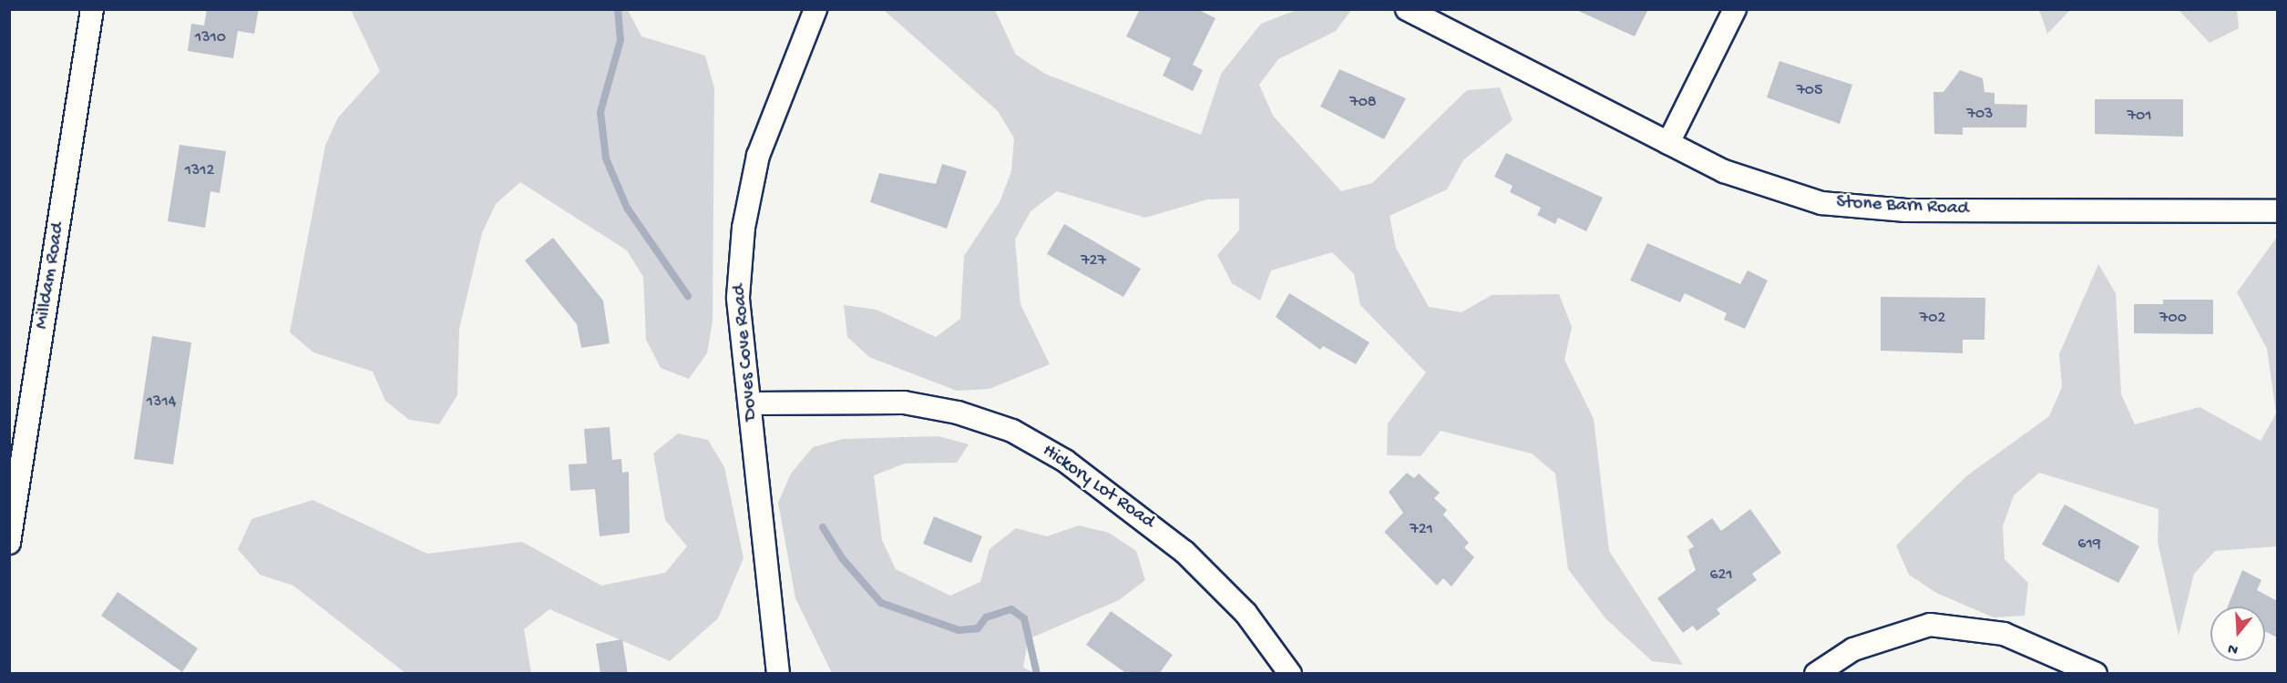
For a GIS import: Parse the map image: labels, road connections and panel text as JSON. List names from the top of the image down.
{
  "streets": {
    "street": [
      "Stone Barn Road",
      "Milldam Road",
      "Doves Cove Road",
      "Hickory Lot Road"
    ]
  },
  "crossings": [
    ["Doves Cove Road", "Hickory Lot Road"]
  ],
  "house_numbers": [
    "1310",
    "705",
    "708",
    "703",
    "701",
    "1312",
    "727",
    "702",
    "700",
    "1314",
    "721",
    "619",
    "621"
  ],
  "north": "bottom"
}
